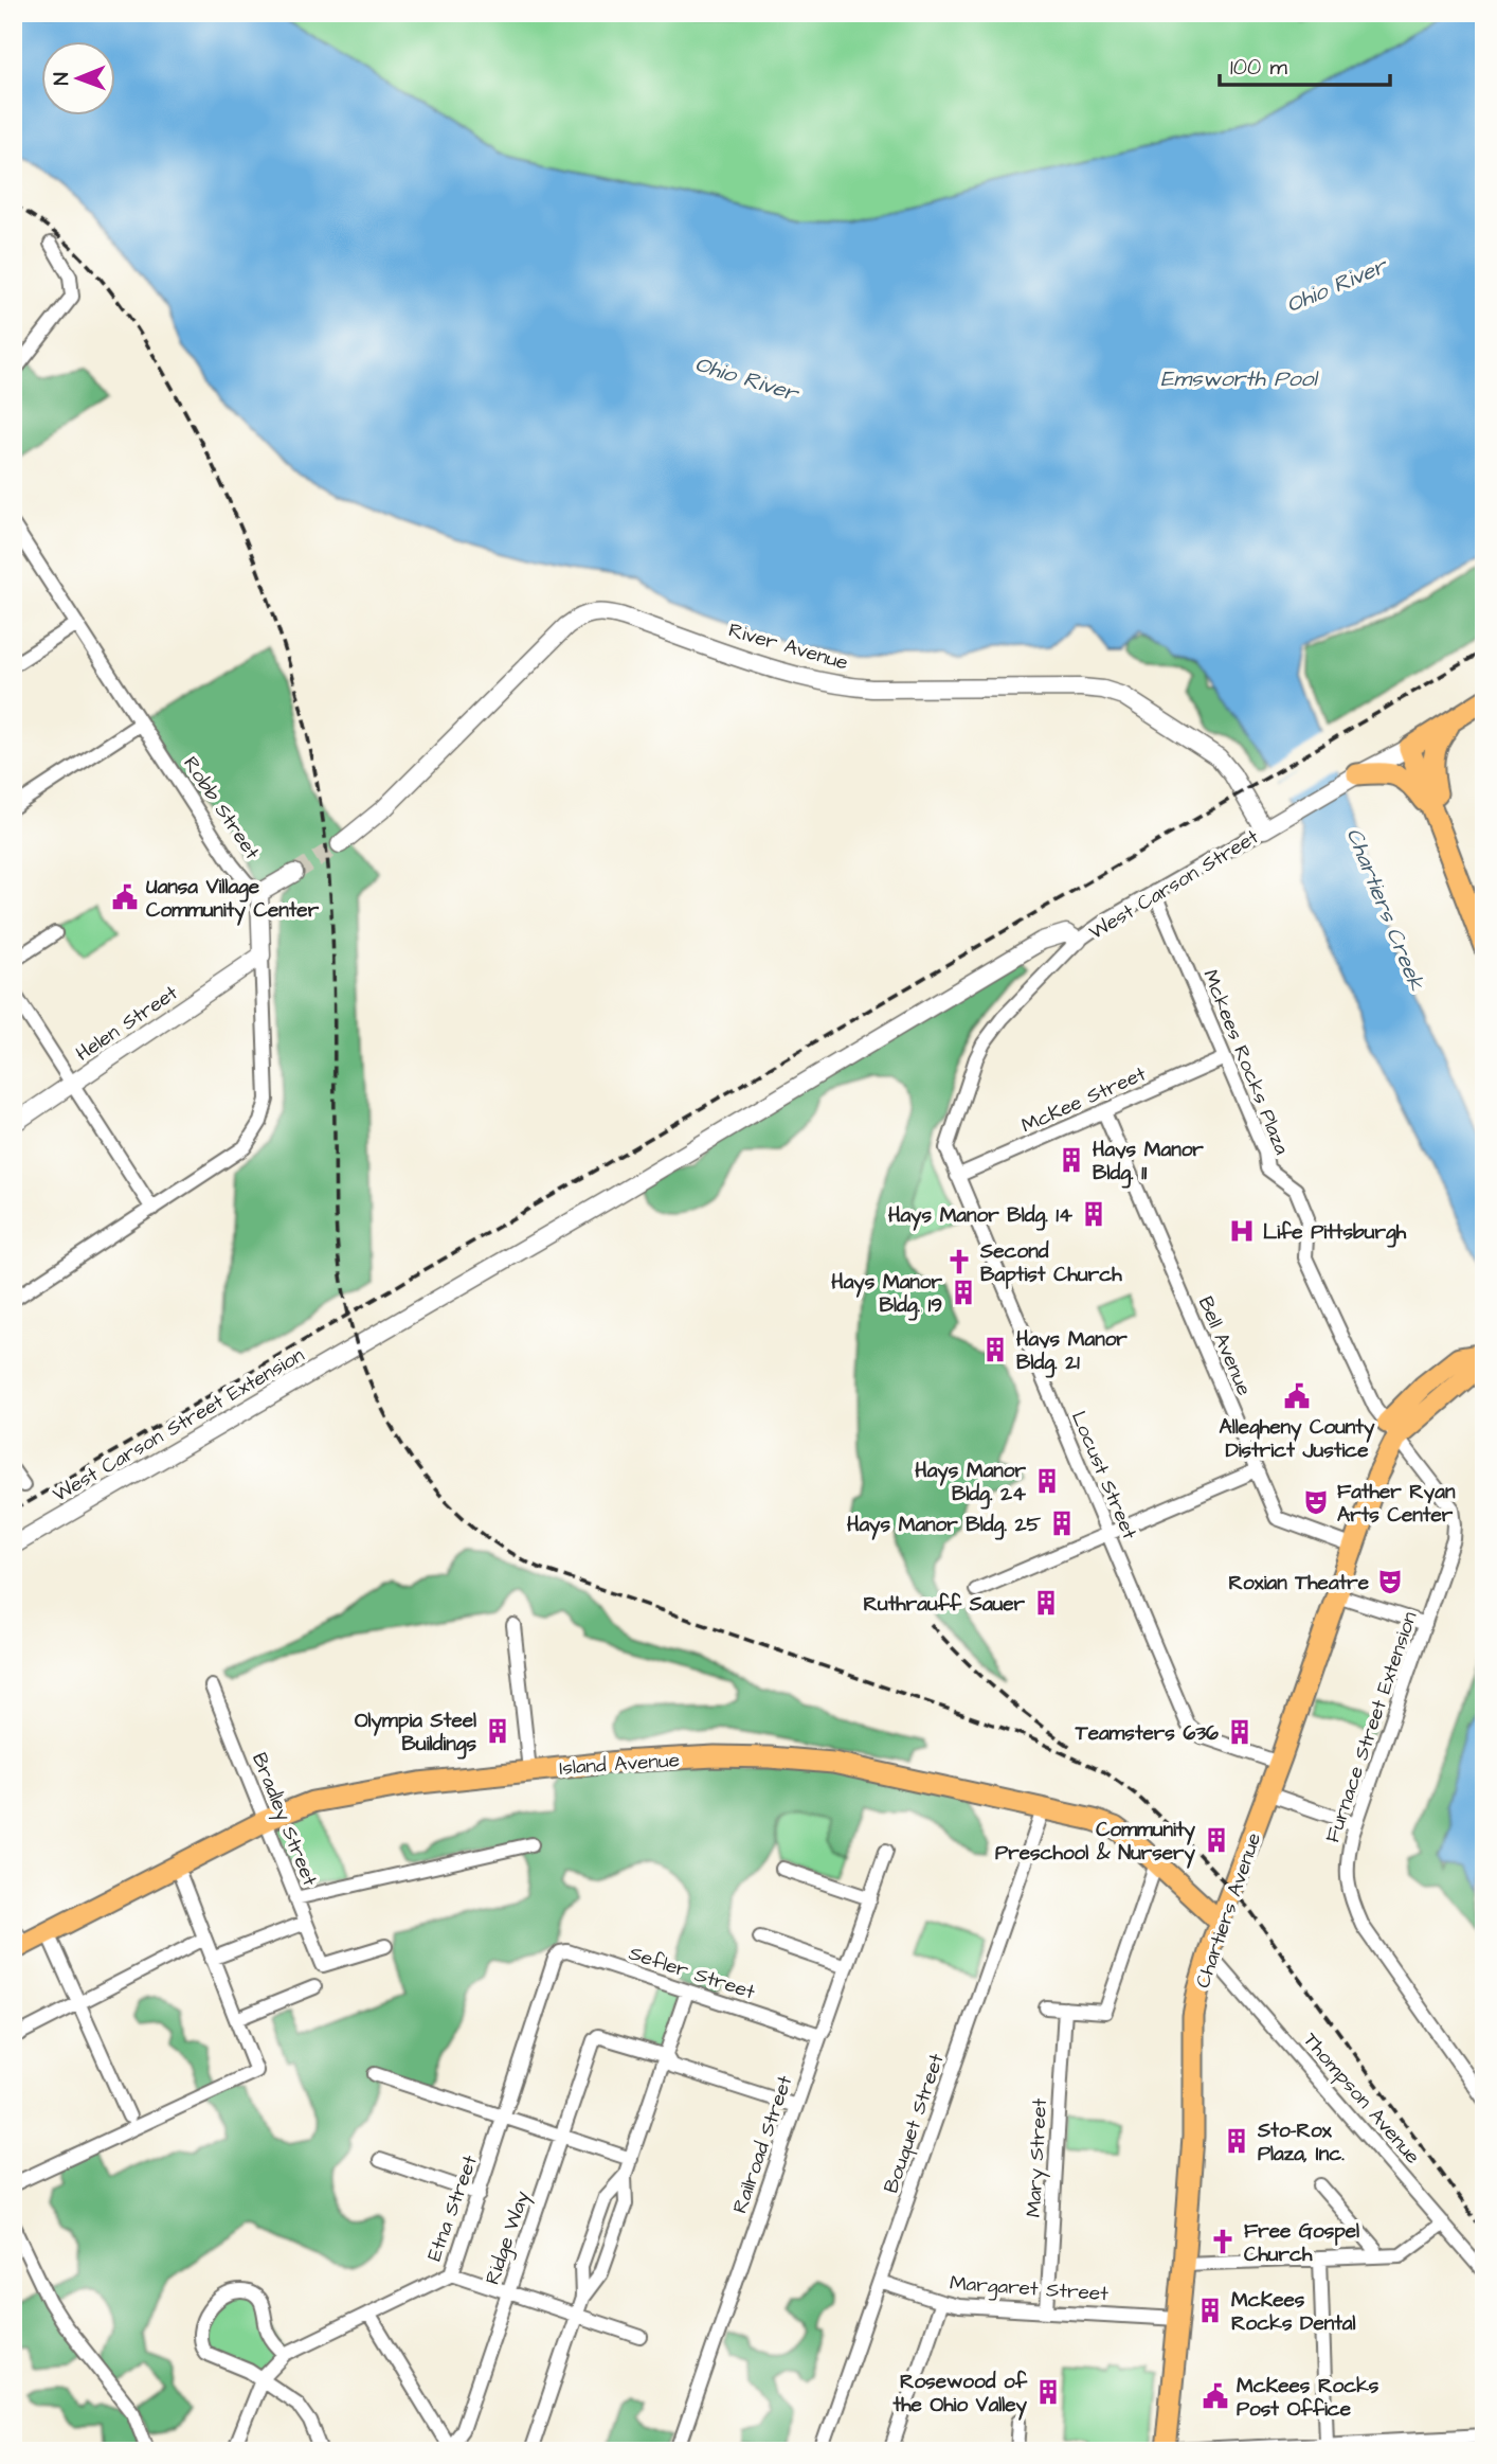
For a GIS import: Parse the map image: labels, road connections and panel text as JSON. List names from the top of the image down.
{
  "streets": {
    "main road": ["West Carson Street", "Island Avenue", "Chartiers Avenue"],
    "street": [
      "River Avenue",
      "Robb Street",
      "Helen Street",
      "Mckees Rocks Plaza",
      "McKee Street",
      "Bell Avenue",
      "West Carson Street Extension",
      "Locust Street",
      "Furnace Street Extension",
      "Bradley Street",
      "Sefler Street",
      "Thompson Avenue",
      "Bouquet Street",
      "Railroad Street",
      "Mary Street",
      "Etna Street",
      "Ridge Way",
      "Margaret Street"
    ]
  },
  "crossings": [
    ["River Avenue", "West Carson Street"],
    ["West Carson Street", "Mckees Rocks Plaza"],
    ["West Carson Street", "West Carson Street Extension"],
    ["West Carson Street", "Locust Street"],
    ["Mckees Rocks Plaza", "McKee Street"],
    ["Mckees Rocks Plaza", "Furnace Street Extension"],
    ["Mckees Rocks Plaza", "Chartiers Avenue"],
    ["McKee Street", "Bell Avenue"],
    ["McKee Street", "Locust Street"],
    ["Bell Avenue", "Chartiers Avenue"],
    ["Locust Street", "Chartiers Avenue"],
    ["Furnace Street Extension", "Chartiers Avenue"],
    ["Island Avenue", "Bradley Street"],
    ["Island Avenue", "Chartiers Avenue"],
    ["Island Avenue", "Bouquet Street"],
    ["Chartiers Avenue", "Thompson Avenue"],
    ["Chartiers Avenue", "Margaret Street"],
    ["Sefler Street", "Railroad Street"],
    ["Sefler Street", "Etna Street"],
    ["Bouquet Street", "Margaret Street"],
    ["Mary Street", "Margaret Street"]
  ],
  "water": ["Ohio River", "Emsworth Pool", "Chartiers Creek"],
  "places": {
    "public building": ["Uansa Village Community Center", "Allegheny County District Justice", "McKees Rocks Post Office"],
    "building": [
      "Hays Manor Bldg. 11",
      "Hays Manor Bldg. 14",
      "Hays Manor Bldg. 19",
      "Hays Manor Bldg. 21",
      "Hays Manor Bldg. 24",
      "Hays Manor Bldg. 25",
      "Ruthrauff Sauer",
      "Olympia Steel Buildings",
      "Teamsters 636",
      "Community Preschool & Nursery",
      "Sto-Rox Plaza, Inc.",
      "McKees Rocks Dental",
      "Rosewood of the Ohio Valley"
    ],
    "hospital": ["Life Pittsburgh"],
    "church": ["Second Baptist Church", "Free Gospel Church"],
    "theatre": ["Father Ryan Arts Center", "Roxian Theatre"]
  },
  "scale_bar": "100 m",
  "north": "left"
}
